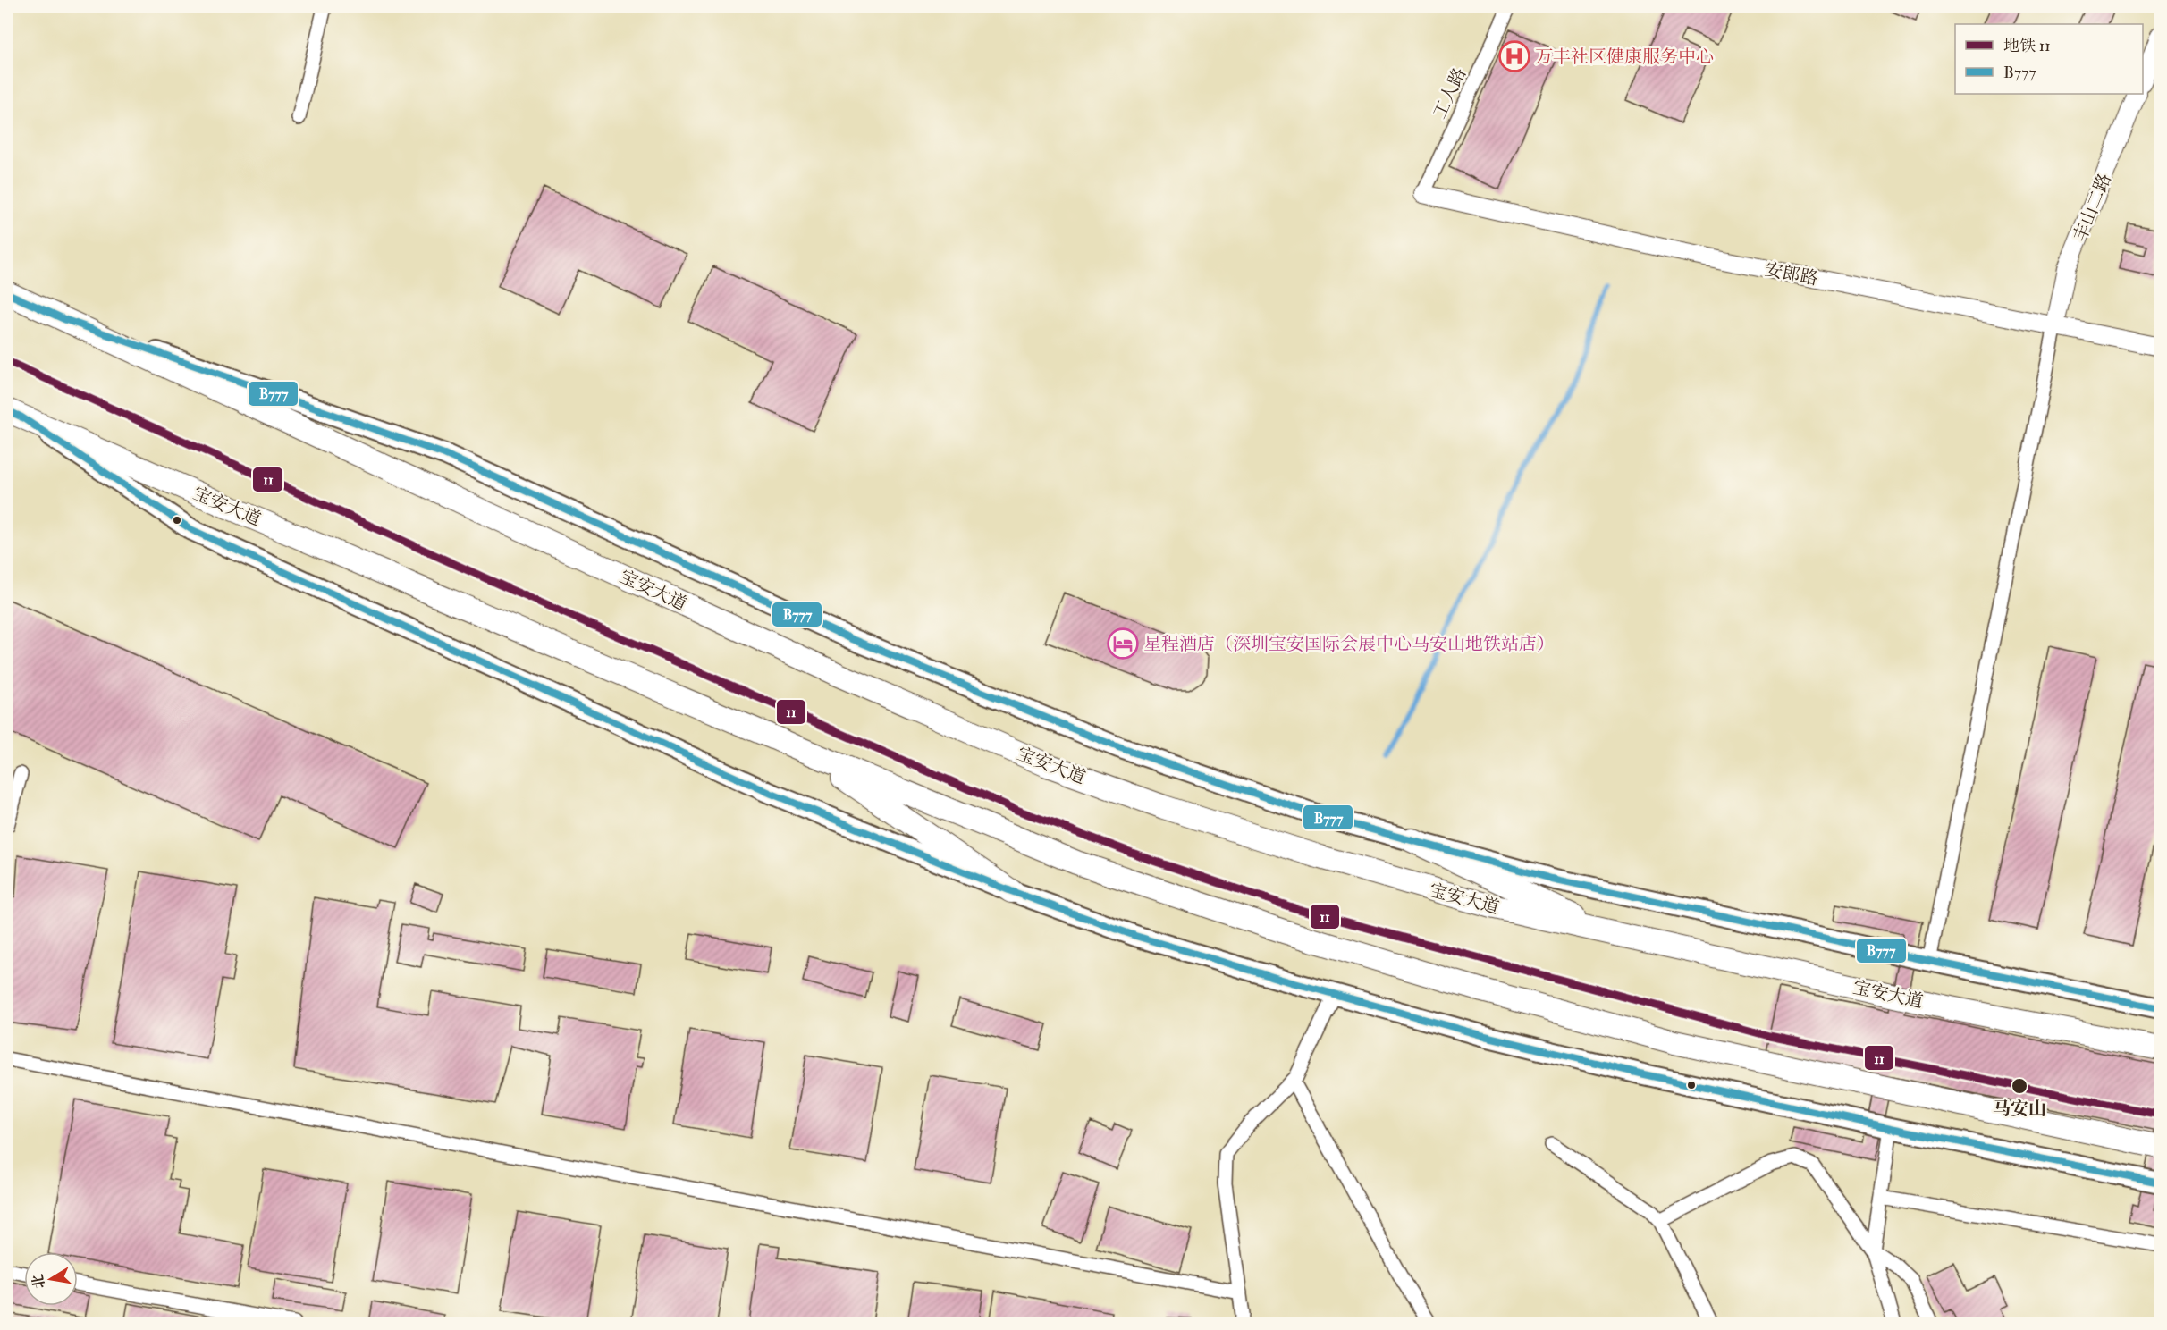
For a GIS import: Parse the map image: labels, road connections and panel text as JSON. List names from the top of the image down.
{
  "streets": {
    "main road": ["宝安大道"],
    "street": ["工人路", "丰山二路", "安郎路"]
  },
  "crossings": [
    ["工人路", "安郎路"],
    ["丰山二路", "安郎路"]
  ],
  "places": {
    "hospital": ["万丰社区健康服务中心"],
    "hotel": ["星程酒店（深圳宝安国际会展中心马安山地铁站店）"],
    "other": ["马安山"]
  },
  "lines": ["transit line B777", "metro line 11"],
  "legend": ["地铁 11", "B777"],
  "north": "left"
}
